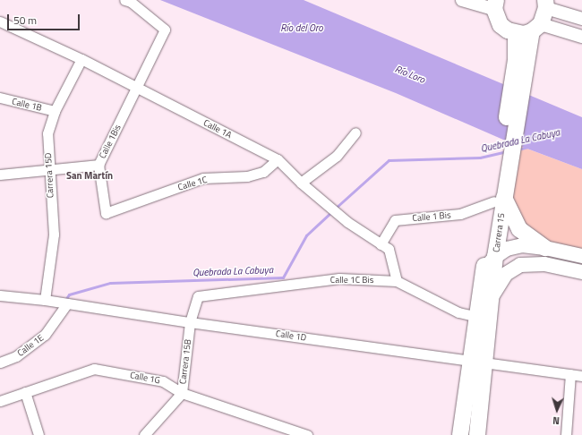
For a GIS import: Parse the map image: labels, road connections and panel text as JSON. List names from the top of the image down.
{
  "streets": {
    "main road": ["Carrera 15"],
    "street": [
      "Calle 1B",
      "Calle 1A",
      "Calle 1Bis",
      "Carrera 15D",
      "Calle 1C",
      "Calle 1 Bis",
      "Calle 1C Bis",
      "Calle 1D",
      "Calle 1E",
      "Carrera 15B",
      "Calle 1G"
    ]
  },
  "crossings": [
    ["Calle 1B", "Carrera 15D"],
    ["Calle 1A", "Calle 1Bis"],
    ["Calle 1A", "Carrera 15D"],
    ["Calle 1A", "Calle 1C"],
    ["Calle 1A", "Calle 1 Bis"],
    ["Calle 1A", "Calle 1C Bis"],
    ["Calle 1Bis", "Carrera 15D"],
    ["Calle 1Bis", "Calle 1C"],
    ["Carrera 15D", "Calle 1D"],
    ["Calle 1 Bis", "Carrera 15"],
    ["Carrera 15", "Calle 1C Bis"],
    ["Carrera 15", "Calle 1D"],
    ["Calle 1C Bis", "Carrera 15B"],
    ["Calle 1D", "Calle 1E"],
    ["Calle 1D", "Carrera 15B"],
    ["Carrera 15B", "Calle 1G"]
  ],
  "districts": ["San Martín"],
  "water": ["Río del Oro", "Río Loro", "Quebrada La Cabuya"],
  "scale_bar": "50 m",
  "north": "bottom"
}
